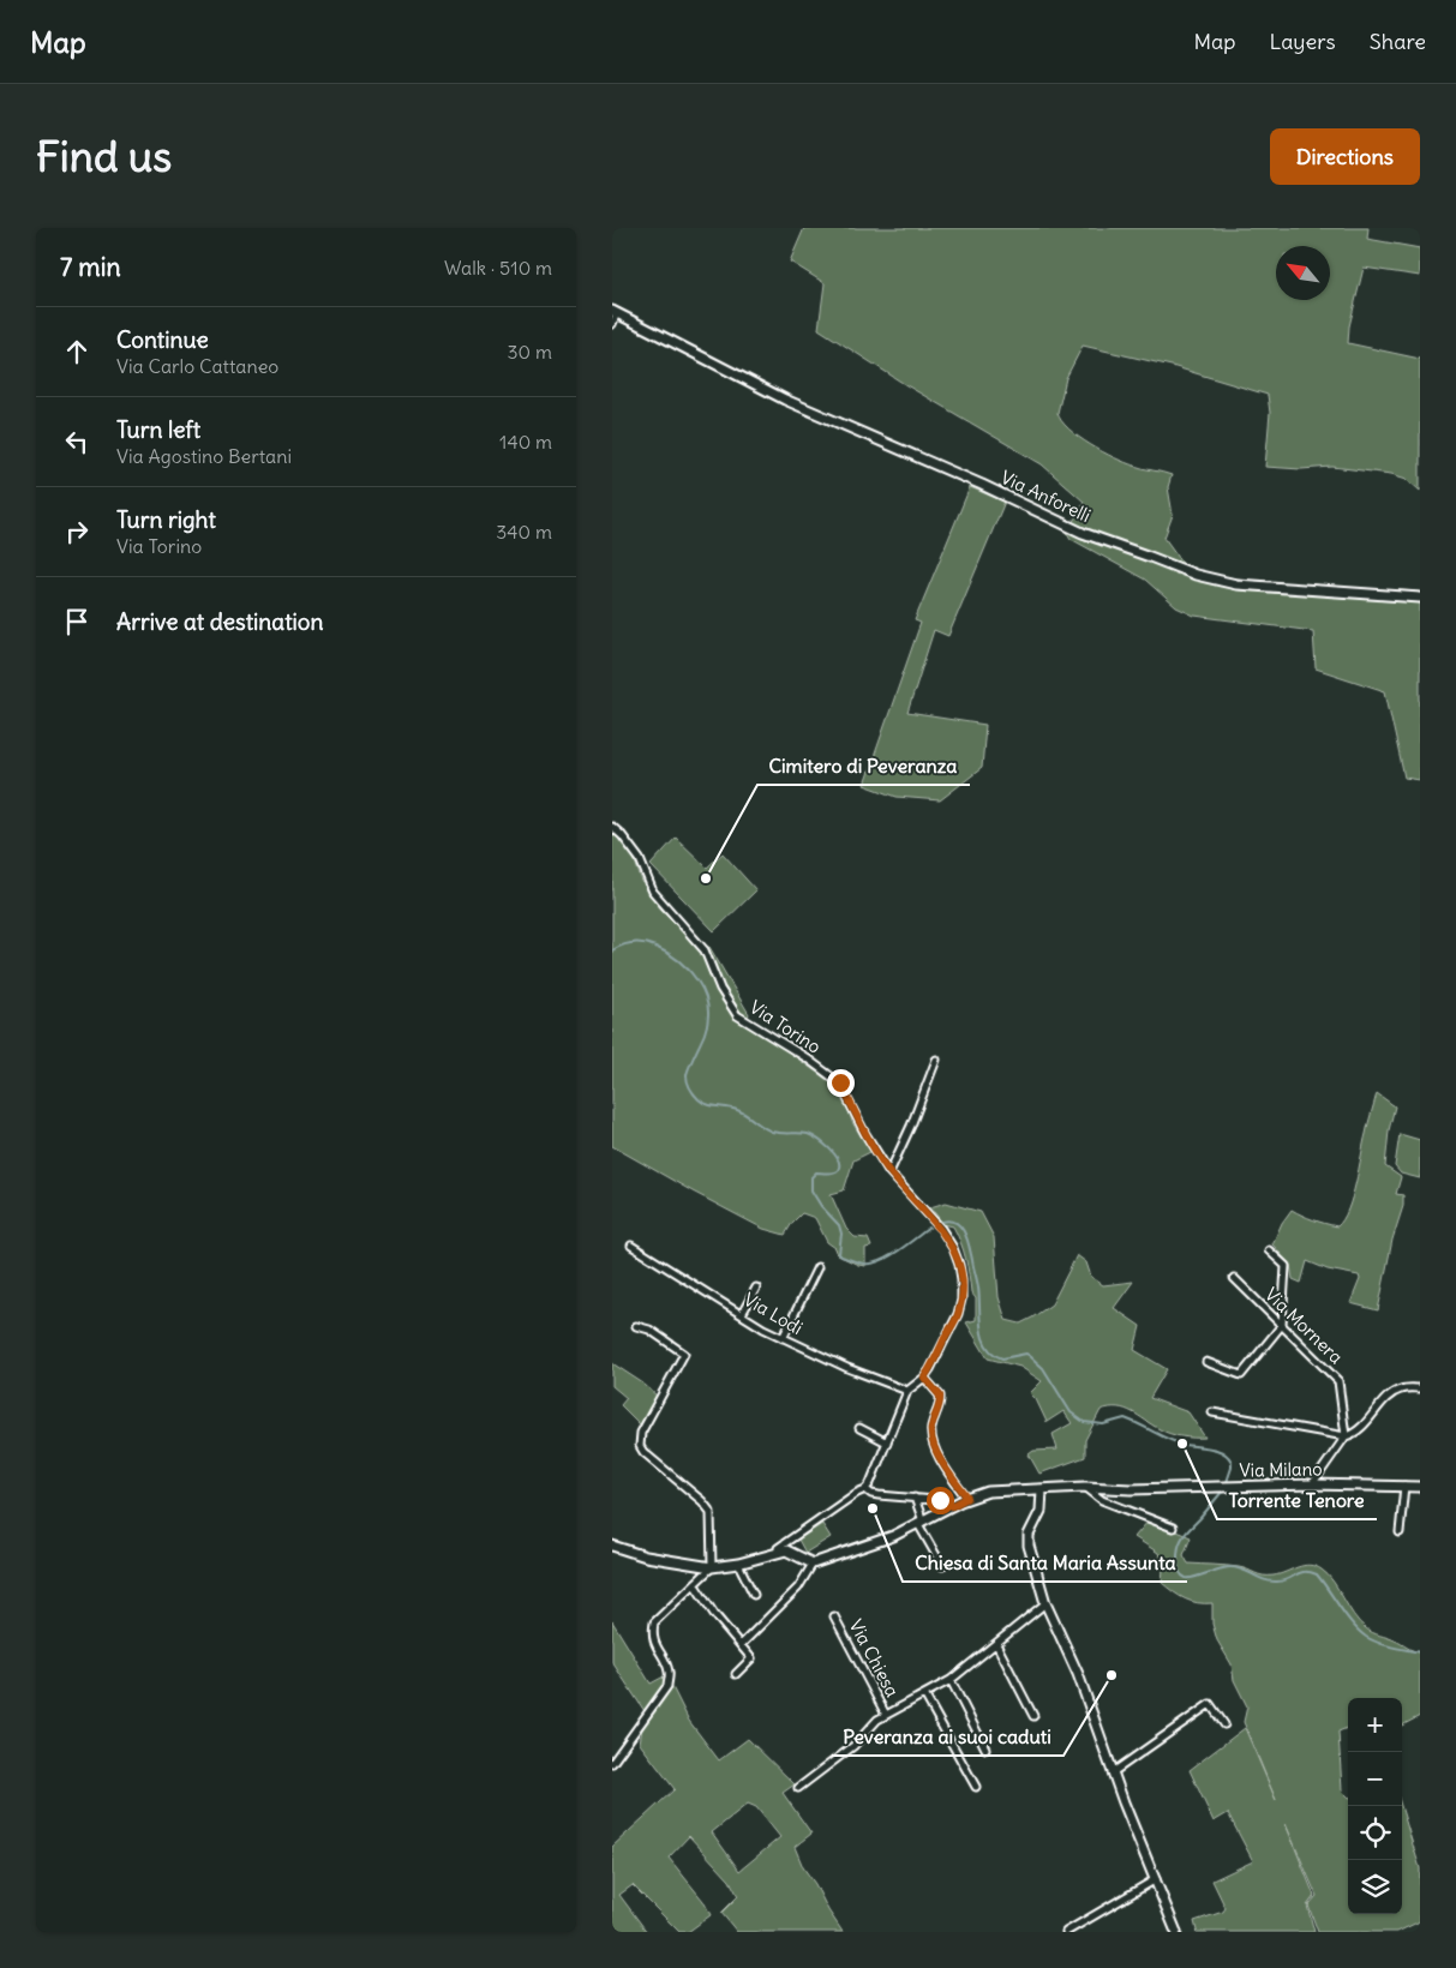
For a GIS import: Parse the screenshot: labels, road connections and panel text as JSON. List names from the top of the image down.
{
  "streets": {
    "street": [
      "Via Anforelli",
      "Via Torino",
      "Via Lodi",
      "Via Mornera",
      "Via Milano",
      "Via Chiesa"
    ]
  },
  "places": [
    "Cimitero di Peveranza",
    "Torrente Tenore",
    "Chiesa di Santa Maria Assunta",
    "Peveranza ai suoi caduti"
  ],
  "north": "top left",
  "page": {
    "header": "Map",
    "nav": ["Map", "Layers", "Share"],
    "buttons": "Directions",
    "title": "Find us",
    "heading": ["7 min", "Walk · 510 m"],
    "list": [
      ["Continue", "Via Carlo Cattaneo", "30 m"],
      ["Turn left", "Via Agostino Bertani", "140 m"],
      ["Turn right", "Via Torino", "340 m"],
      "Arrive at destination"
    ],
    "map_buttons": ["+", "−"]
  }
}
